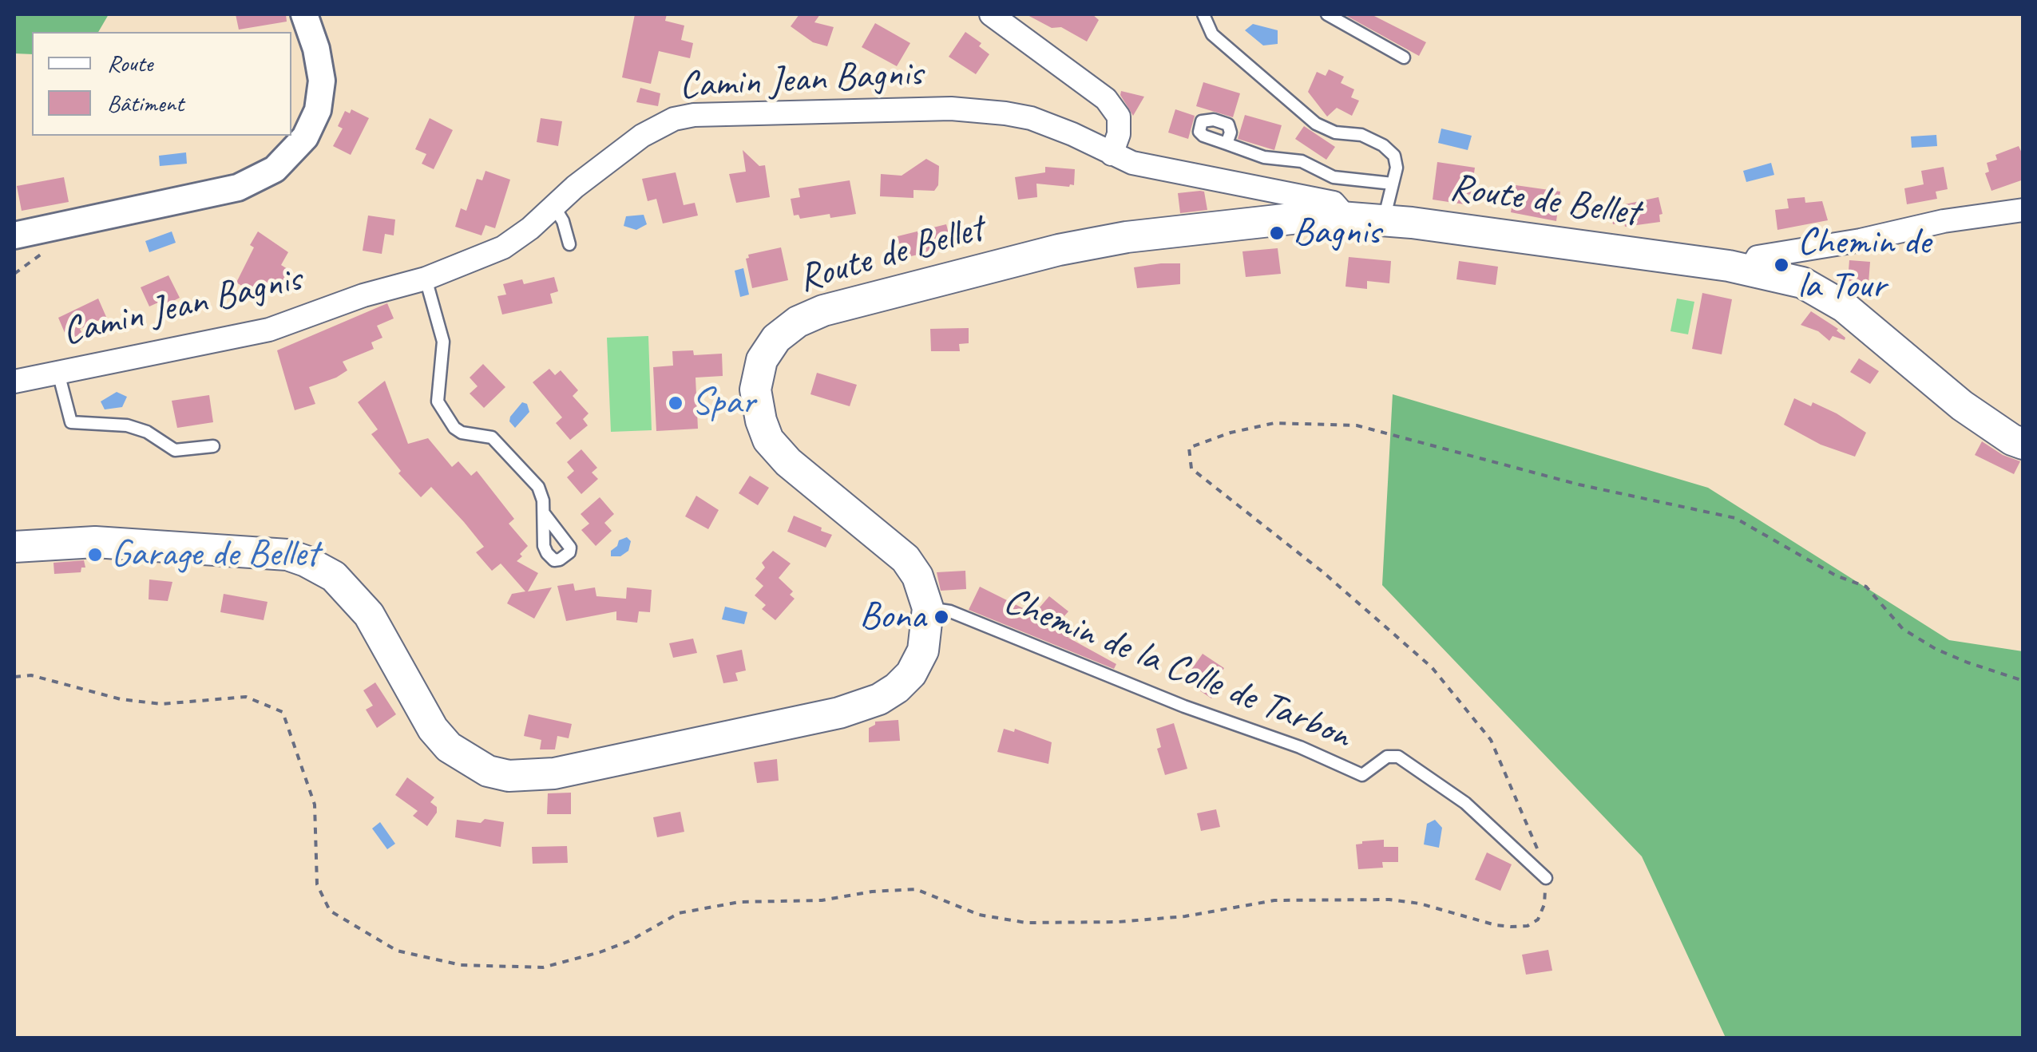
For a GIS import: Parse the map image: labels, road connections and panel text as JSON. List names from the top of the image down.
{
  "streets": {
    "main road": ["Route de Bellet"],
    "street": ["Camin Jean Bagnis"],
    "lane": ["Chemin de la Colle de Tarbon"]
  },
  "crossings": [
    ["Camin Jean Bagnis", "Route de Bellet"],
    ["Route de Bellet", "Chemin de la Colle de Tarbon"]
  ],
  "places": [
    "Bagnis",
    "Chemin de la Tour",
    "Spar",
    "Garage de Bellet",
    "Bona"
  ],
  "legend": ["Route", "Bâtiment"]
}
